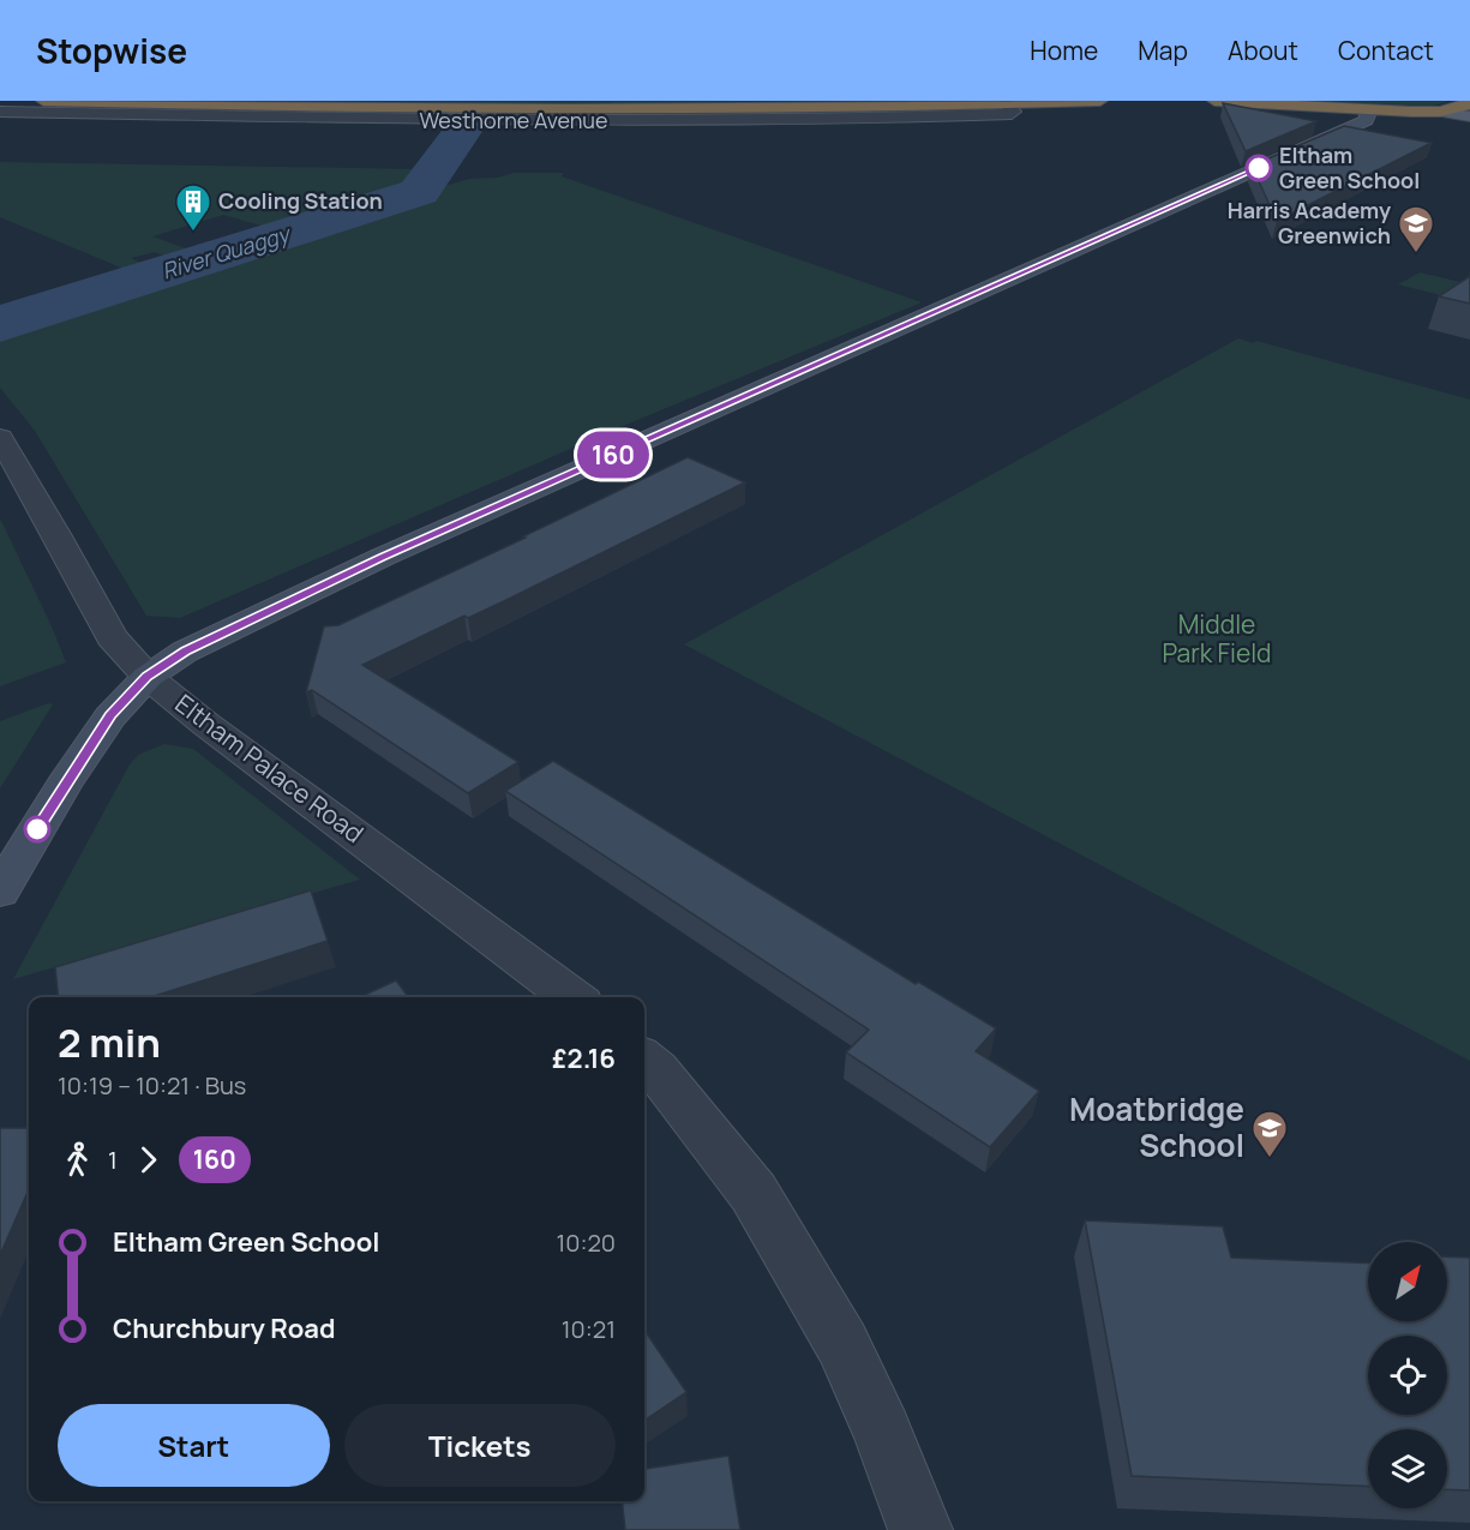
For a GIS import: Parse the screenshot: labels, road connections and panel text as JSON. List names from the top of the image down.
{
  "streets": {
    "highway": ["Westhorne Avenue"],
    "street": ["Eltham Palace Road"]
  },
  "water": ["River Quaggy"],
  "parks": ["Middle Park Field"],
  "places": {
    "other": ["Eltham Green School"],
    "building": ["Cooling Station"],
    "school or university": ["Harris Academy Greenwich", "Moatbridge School"]
  },
  "lines": ["bus line 160"],
  "north": "top right",
  "page": {
    "header": "Stopwise",
    "nav": [
      "Home",
      "Map",
      "About",
      "Contact"
    ],
    "on_map": "160",
    "heading": ["2 min", "10:19 – 10:21 · Bus", "£2.16"],
    "legs": ["1", "160"],
    "list": [
      {
        "name": "Eltham Green School",
        "value": "10:20"
      },
      {
        "name": "Churchbury Road",
        "value": "10:21"
      }
    ],
    "buttons": ["Start", "Tickets"]
  }
}
